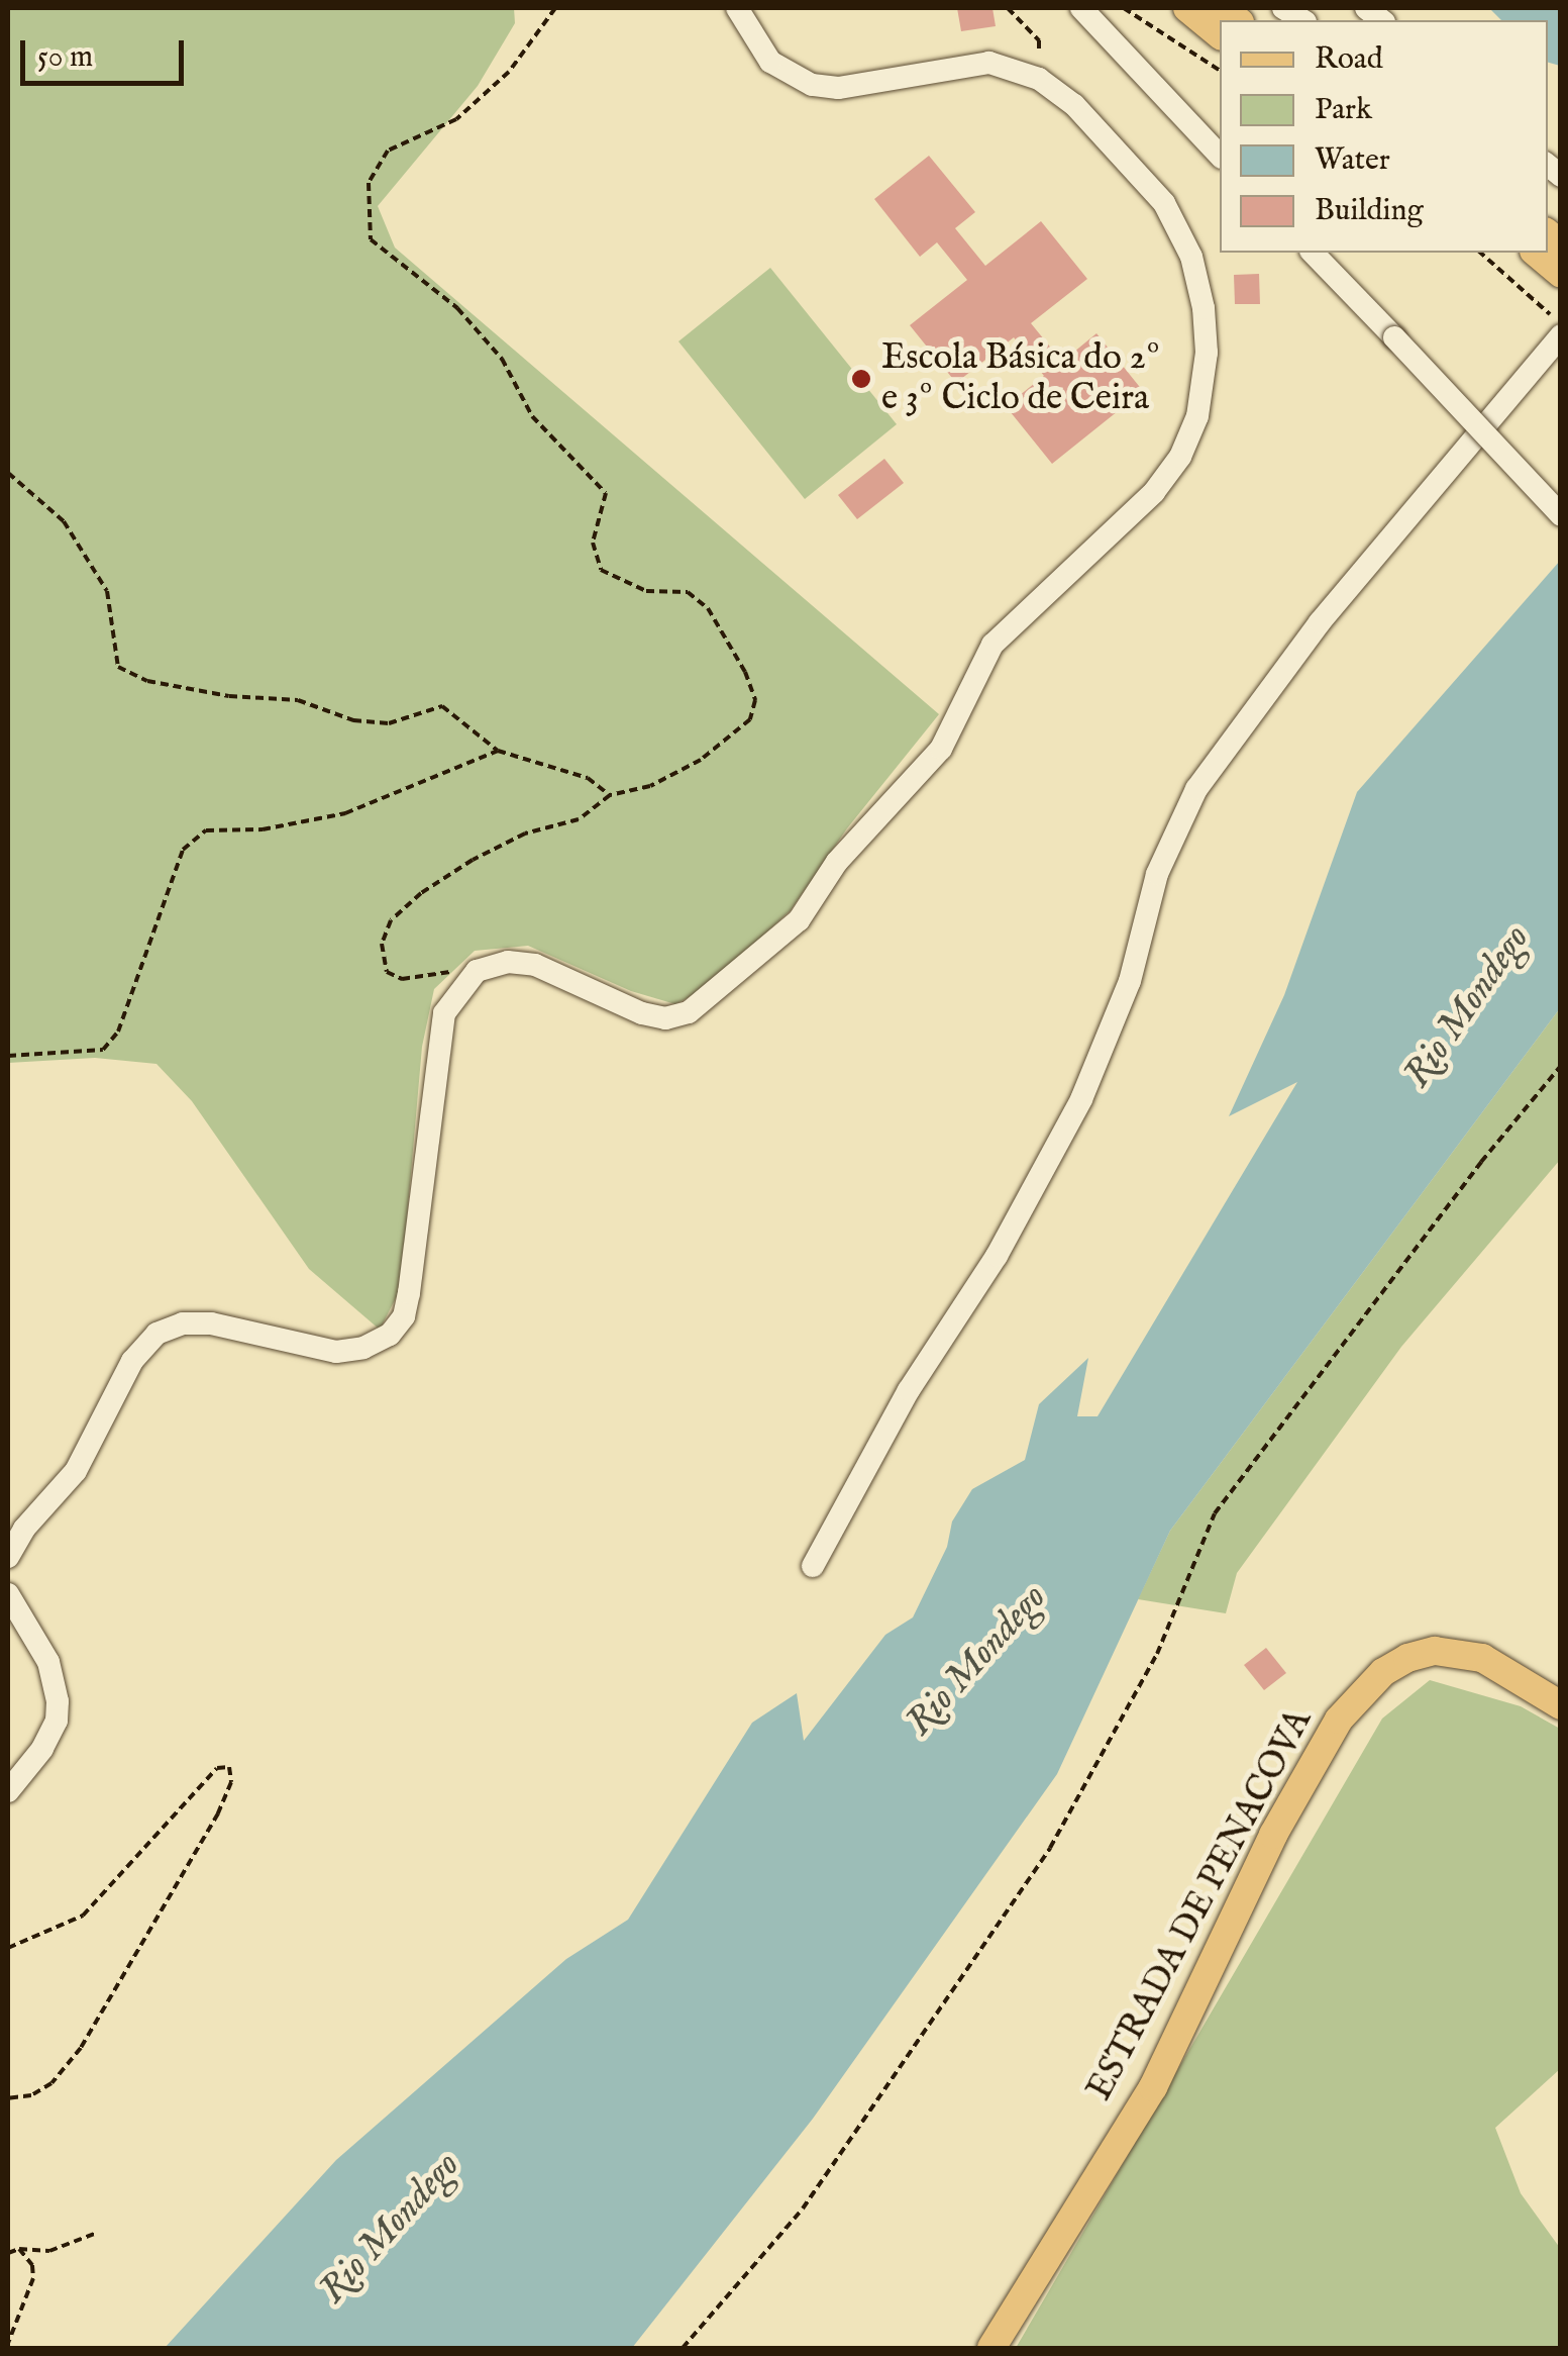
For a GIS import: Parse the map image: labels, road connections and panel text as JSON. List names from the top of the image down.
{
  "streets": {
    "main road": ["ESTRADA DE PENACOVA"]
  },
  "water": ["Rio Mondego"],
  "places": ["Escola Básica do 2º e 3º Ciclo de Ceira"],
  "legend": [
    "Road",
    "Park",
    "Water",
    "Building"
  ],
  "scale_bar": "50 m"
}
